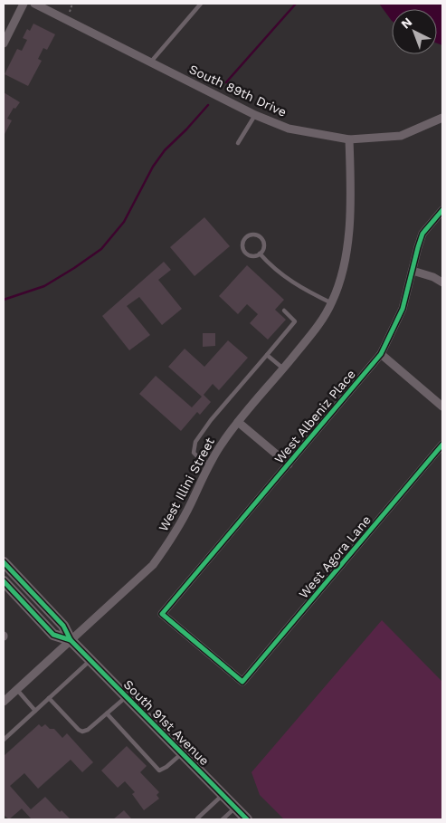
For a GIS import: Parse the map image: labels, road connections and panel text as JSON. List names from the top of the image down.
{
  "streets": {
    "main road": ["South 91st Avenue"],
    "street": [
      "South 89th Drive",
      "West Albeniz Place",
      "West Illini Street",
      "West Agora Lane"
    ]
  },
  "crossings": [
    ["South 89th Drive", "West Illini Street"],
    ["West Albeniz Place", "West Agora Lane"],
    ["West Illini Street", "South 91st Avenue"]
  ],
  "north": "top left"
}
